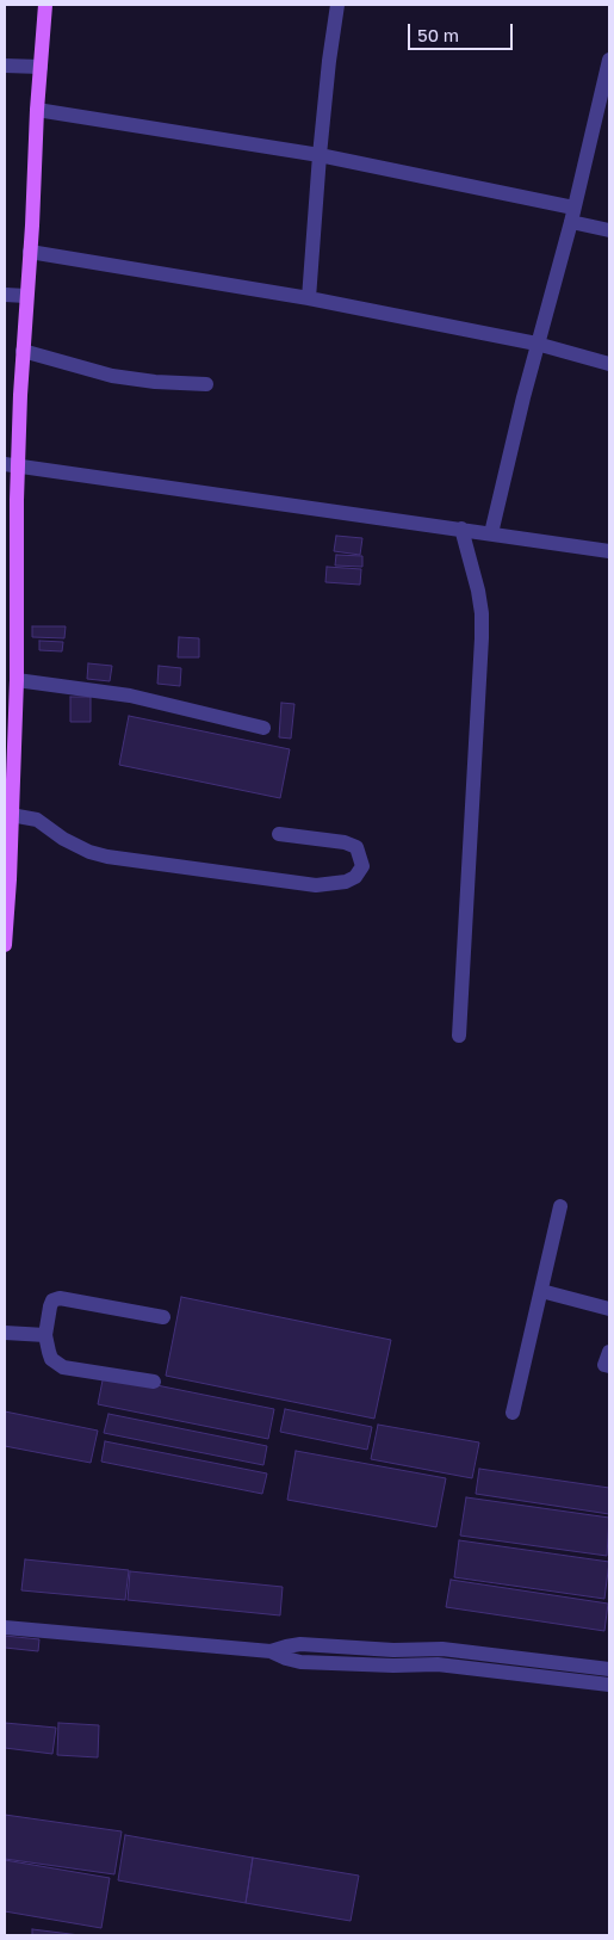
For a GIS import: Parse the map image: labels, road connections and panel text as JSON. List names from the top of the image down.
{
  "scale_bar": "50 m"
}
